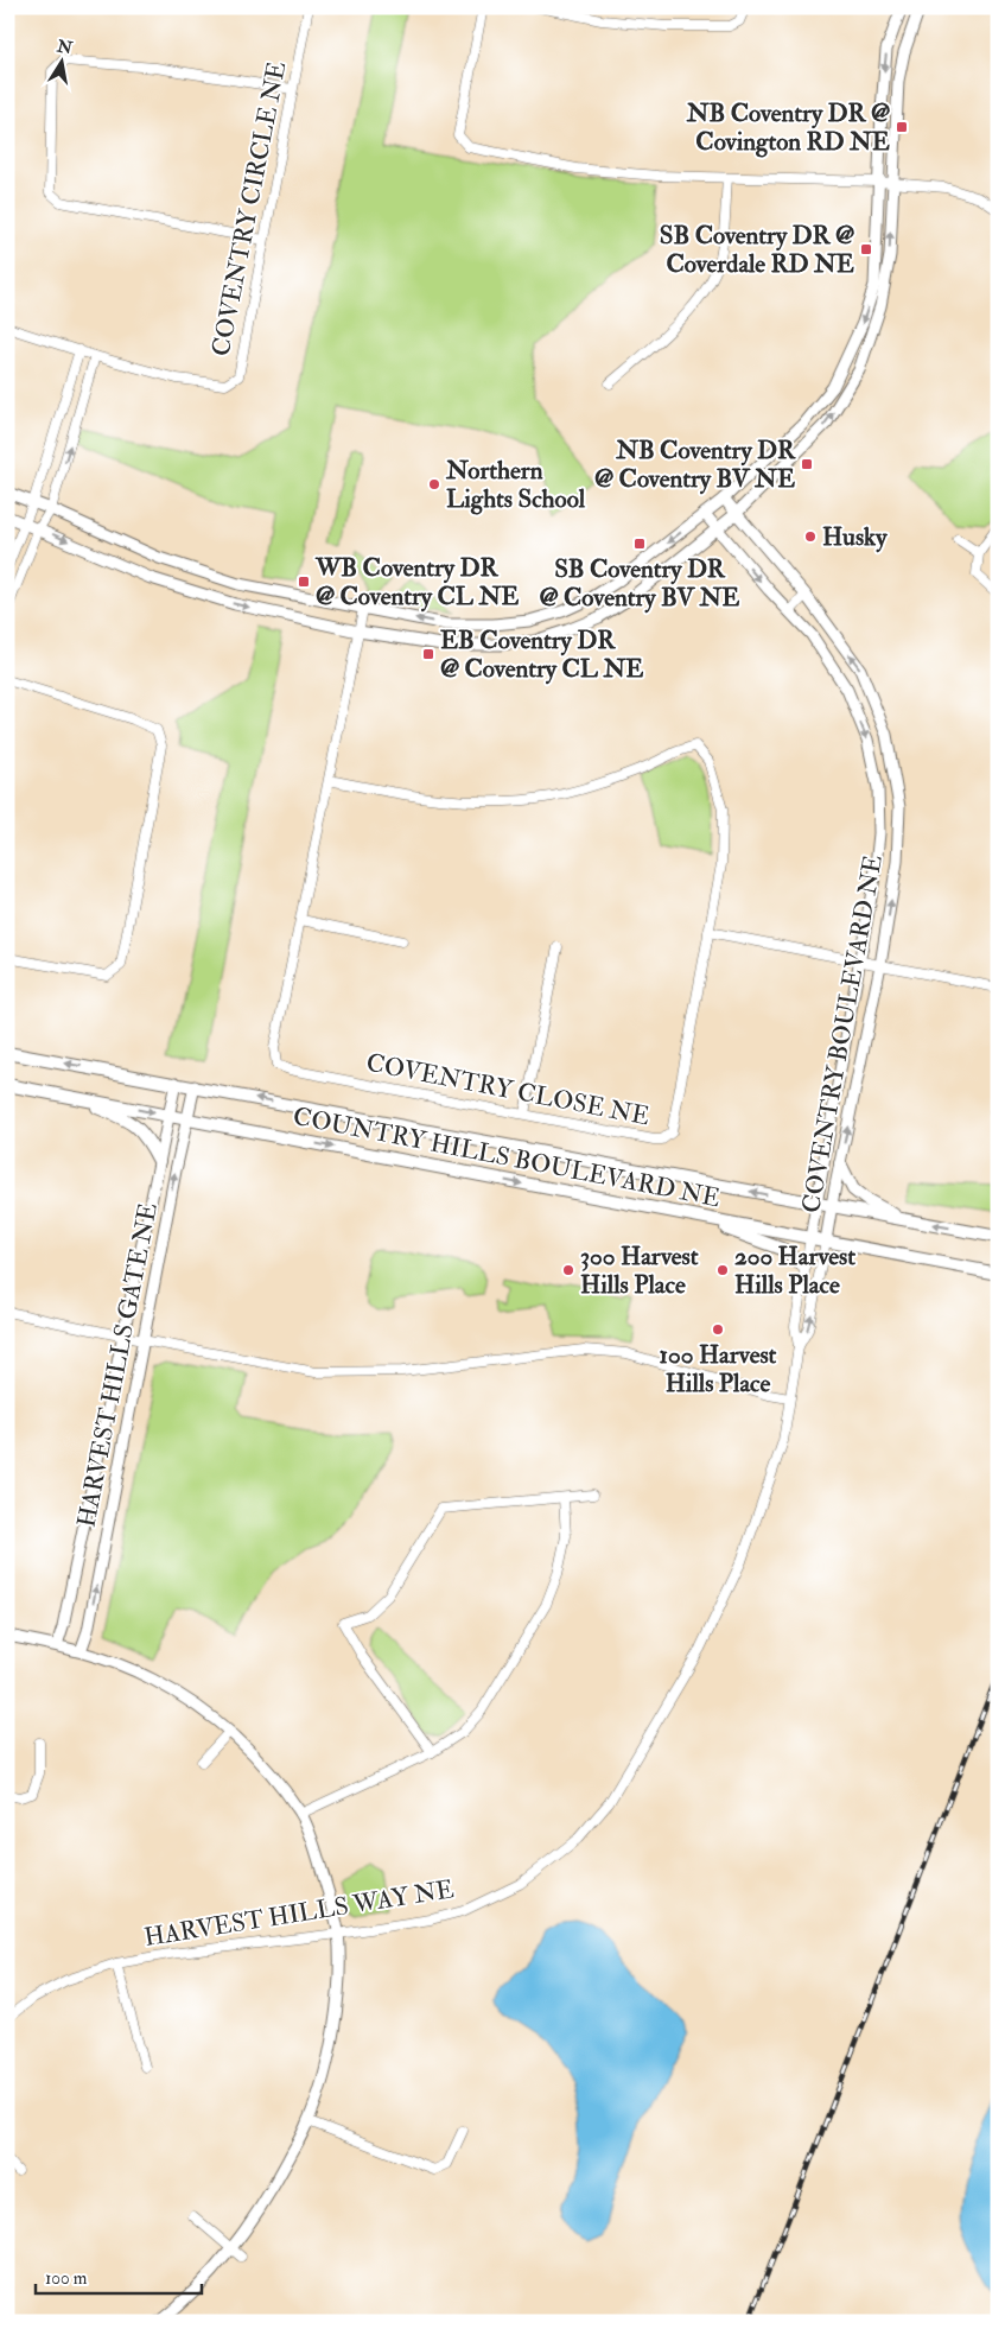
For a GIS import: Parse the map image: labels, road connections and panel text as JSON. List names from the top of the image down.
{
  "streets": {
    "main road": ["COUNTRY HILLS BOULEVARD NE"],
    "street": [
      "COVENTRY CIRCLE NE",
      "COVENTRY BOULEVARD NE",
      "COVENTRY CLOSE NE",
      "HARVEST HILLS GATE NE",
      "HARVEST HILLS WAY NE"
    ]
  },
  "crossings": [
    ["COVENTRY BOULEVARD NE", "COUNTRY HILLS BOULEVARD NE"],
    ["COVENTRY BOULEVARD NE", "HARVEST HILLS WAY NE"],
    ["COUNTRY HILLS BOULEVARD NE", "HARVEST HILLS GATE NE"],
    ["COUNTRY HILLS BOULEVARD NE", "HARVEST HILLS WAY NE"]
  ],
  "places": {
    "transit": [
      "NB Coventry DR @ Covington RD NE",
      "SB Coventry DR @ Coverdale RD NE",
      "NB Coventry DR @ Coventry BV NE",
      "SB Coventry DR @ Coventry BV NE",
      "WB Coventry DR @ Coventry CL NE",
      "EB Coventry DR @ Coventry CL NE"
    ],
    "other": [
      "Northern Lights School",
      "Husky",
      "300 Harvest Hills Place",
      "200 Harvest Hills Place",
      "100 Harvest Hills Place"
    ]
  },
  "scale_bar": "100 m",
  "north": "top"
}
